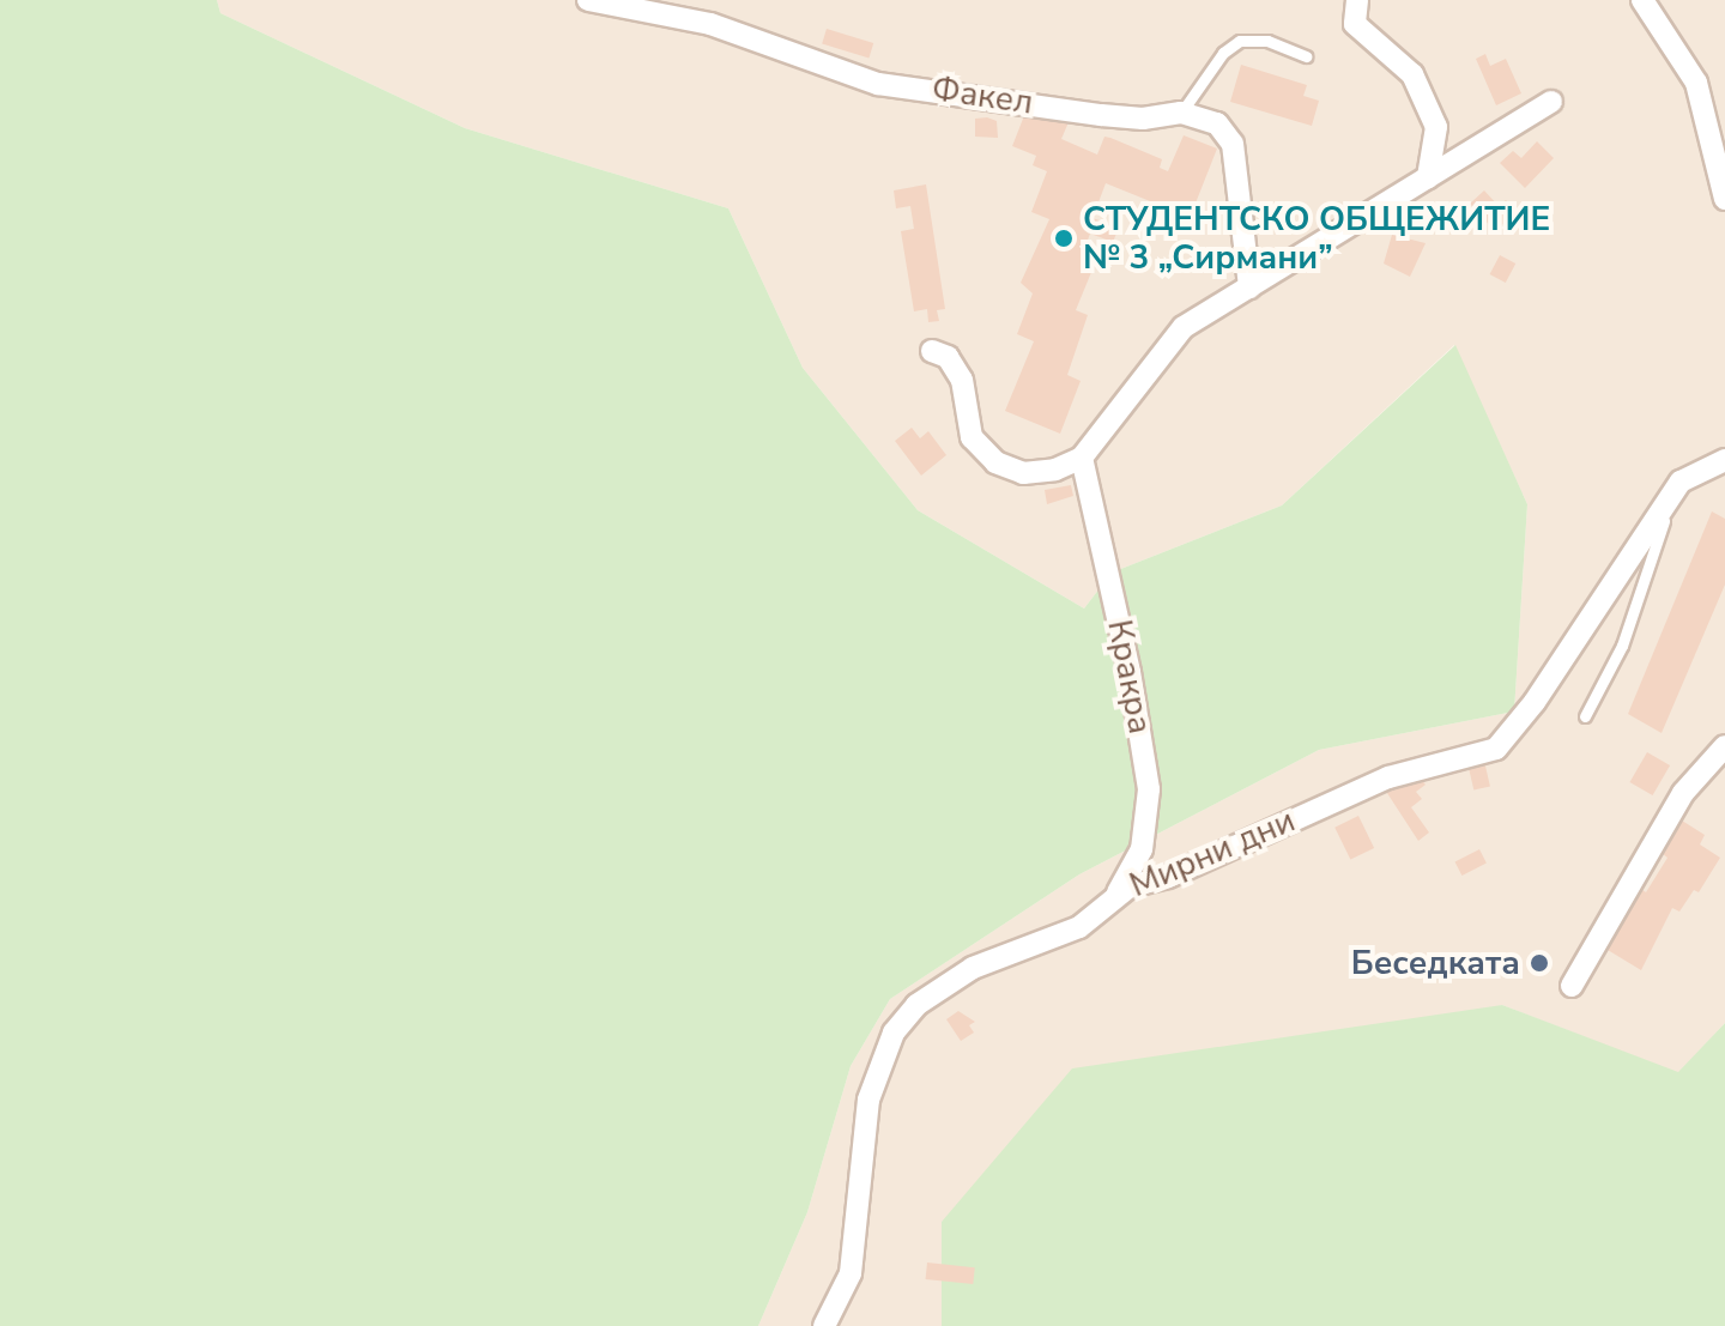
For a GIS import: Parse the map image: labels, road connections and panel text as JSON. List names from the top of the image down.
{
  "streets": {
    "street": ["Факел", "Кракра", "Мирни дни"]
  },
  "crossings": [
    ["Кракра", "Мирни дни"]
  ],
  "places": ["СТУДЕНТСКО ОБЩЕЖИТИЕ № 3 „Сирмани”", "Беседката"]
}
